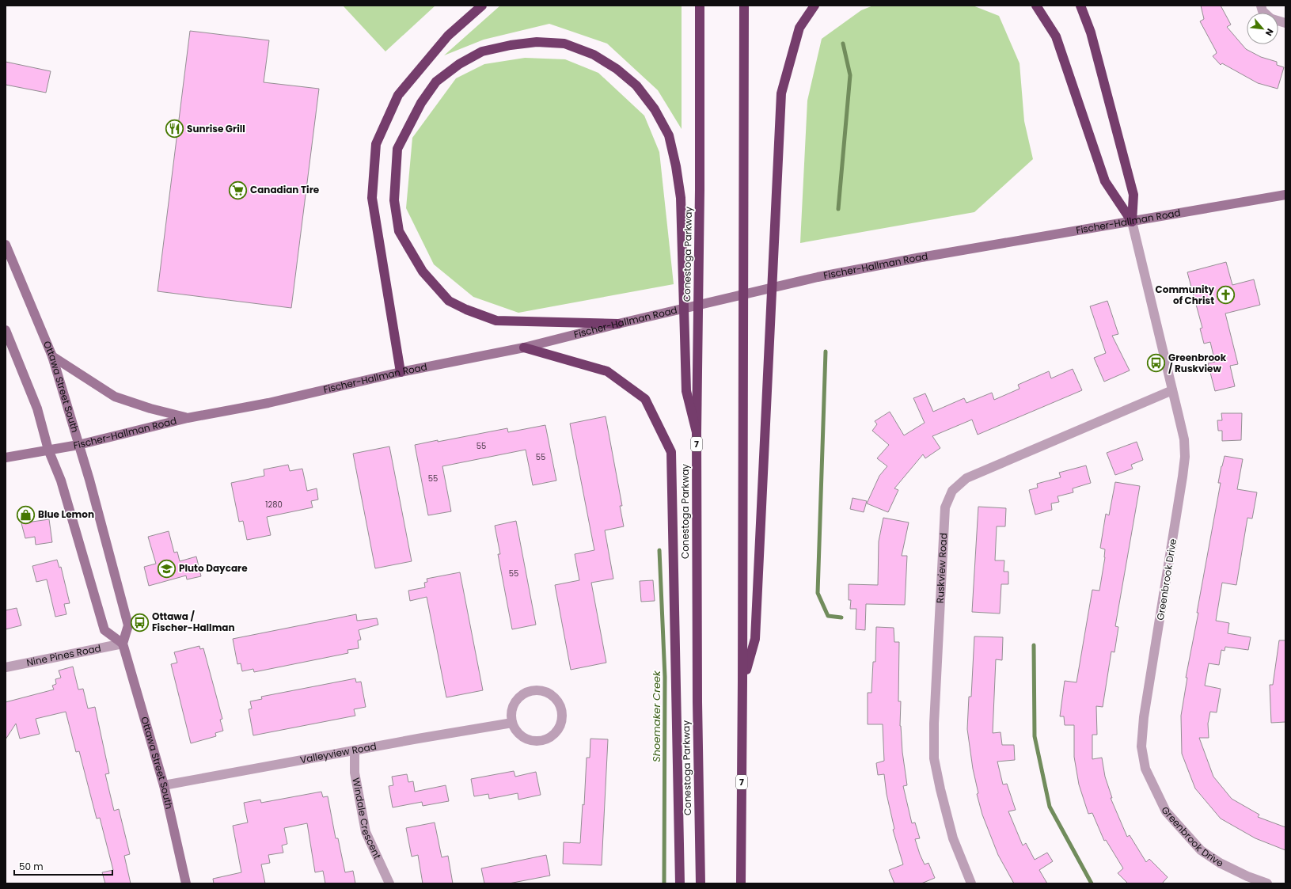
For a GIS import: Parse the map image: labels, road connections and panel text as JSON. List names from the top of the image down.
{
  "streets": {
    "highway": ["Conestoga Parkway", "7"],
    "main road": ["Fischer-Hallman Road", "Ottawa Street South"],
    "street": [
      "Ruskview Road",
      "Greenbrook Drive",
      "Nine Pines Road",
      "Valleyview Road",
      "Windale Crescent"
    ]
  },
  "crossings": [
    ["Fischer-Hallman Road", "Ottawa Street South"],
    ["Fischer-Hallman Road", "Greenbrook Drive"],
    ["Ottawa Street South", "Nine Pines Road"],
    ["Ottawa Street South", "Valleyview Road"],
    ["Ruskview Road", "Greenbrook Drive"],
    ["Valleyview Road", "Windale Crescent"]
  ],
  "water": ["Shoemaker Creek"],
  "places": {
    "restaurant": ["Sunrise Grill"],
    "supermarket": ["Canadian Tire"],
    "church": ["Community of Christ"],
    "bus stop": ["Greenbrook / Ruskview", "Ottawa / Fischer-Hallman"],
    "shop": ["Blue Lemon"],
    "school or university": ["Pluto Daycare"]
  },
  "house_numbers": [
    "55",
    "55",
    "55",
    "1280",
    "55"
  ],
  "scale_bar": "50 m",
  "north": "bottom right"
}
